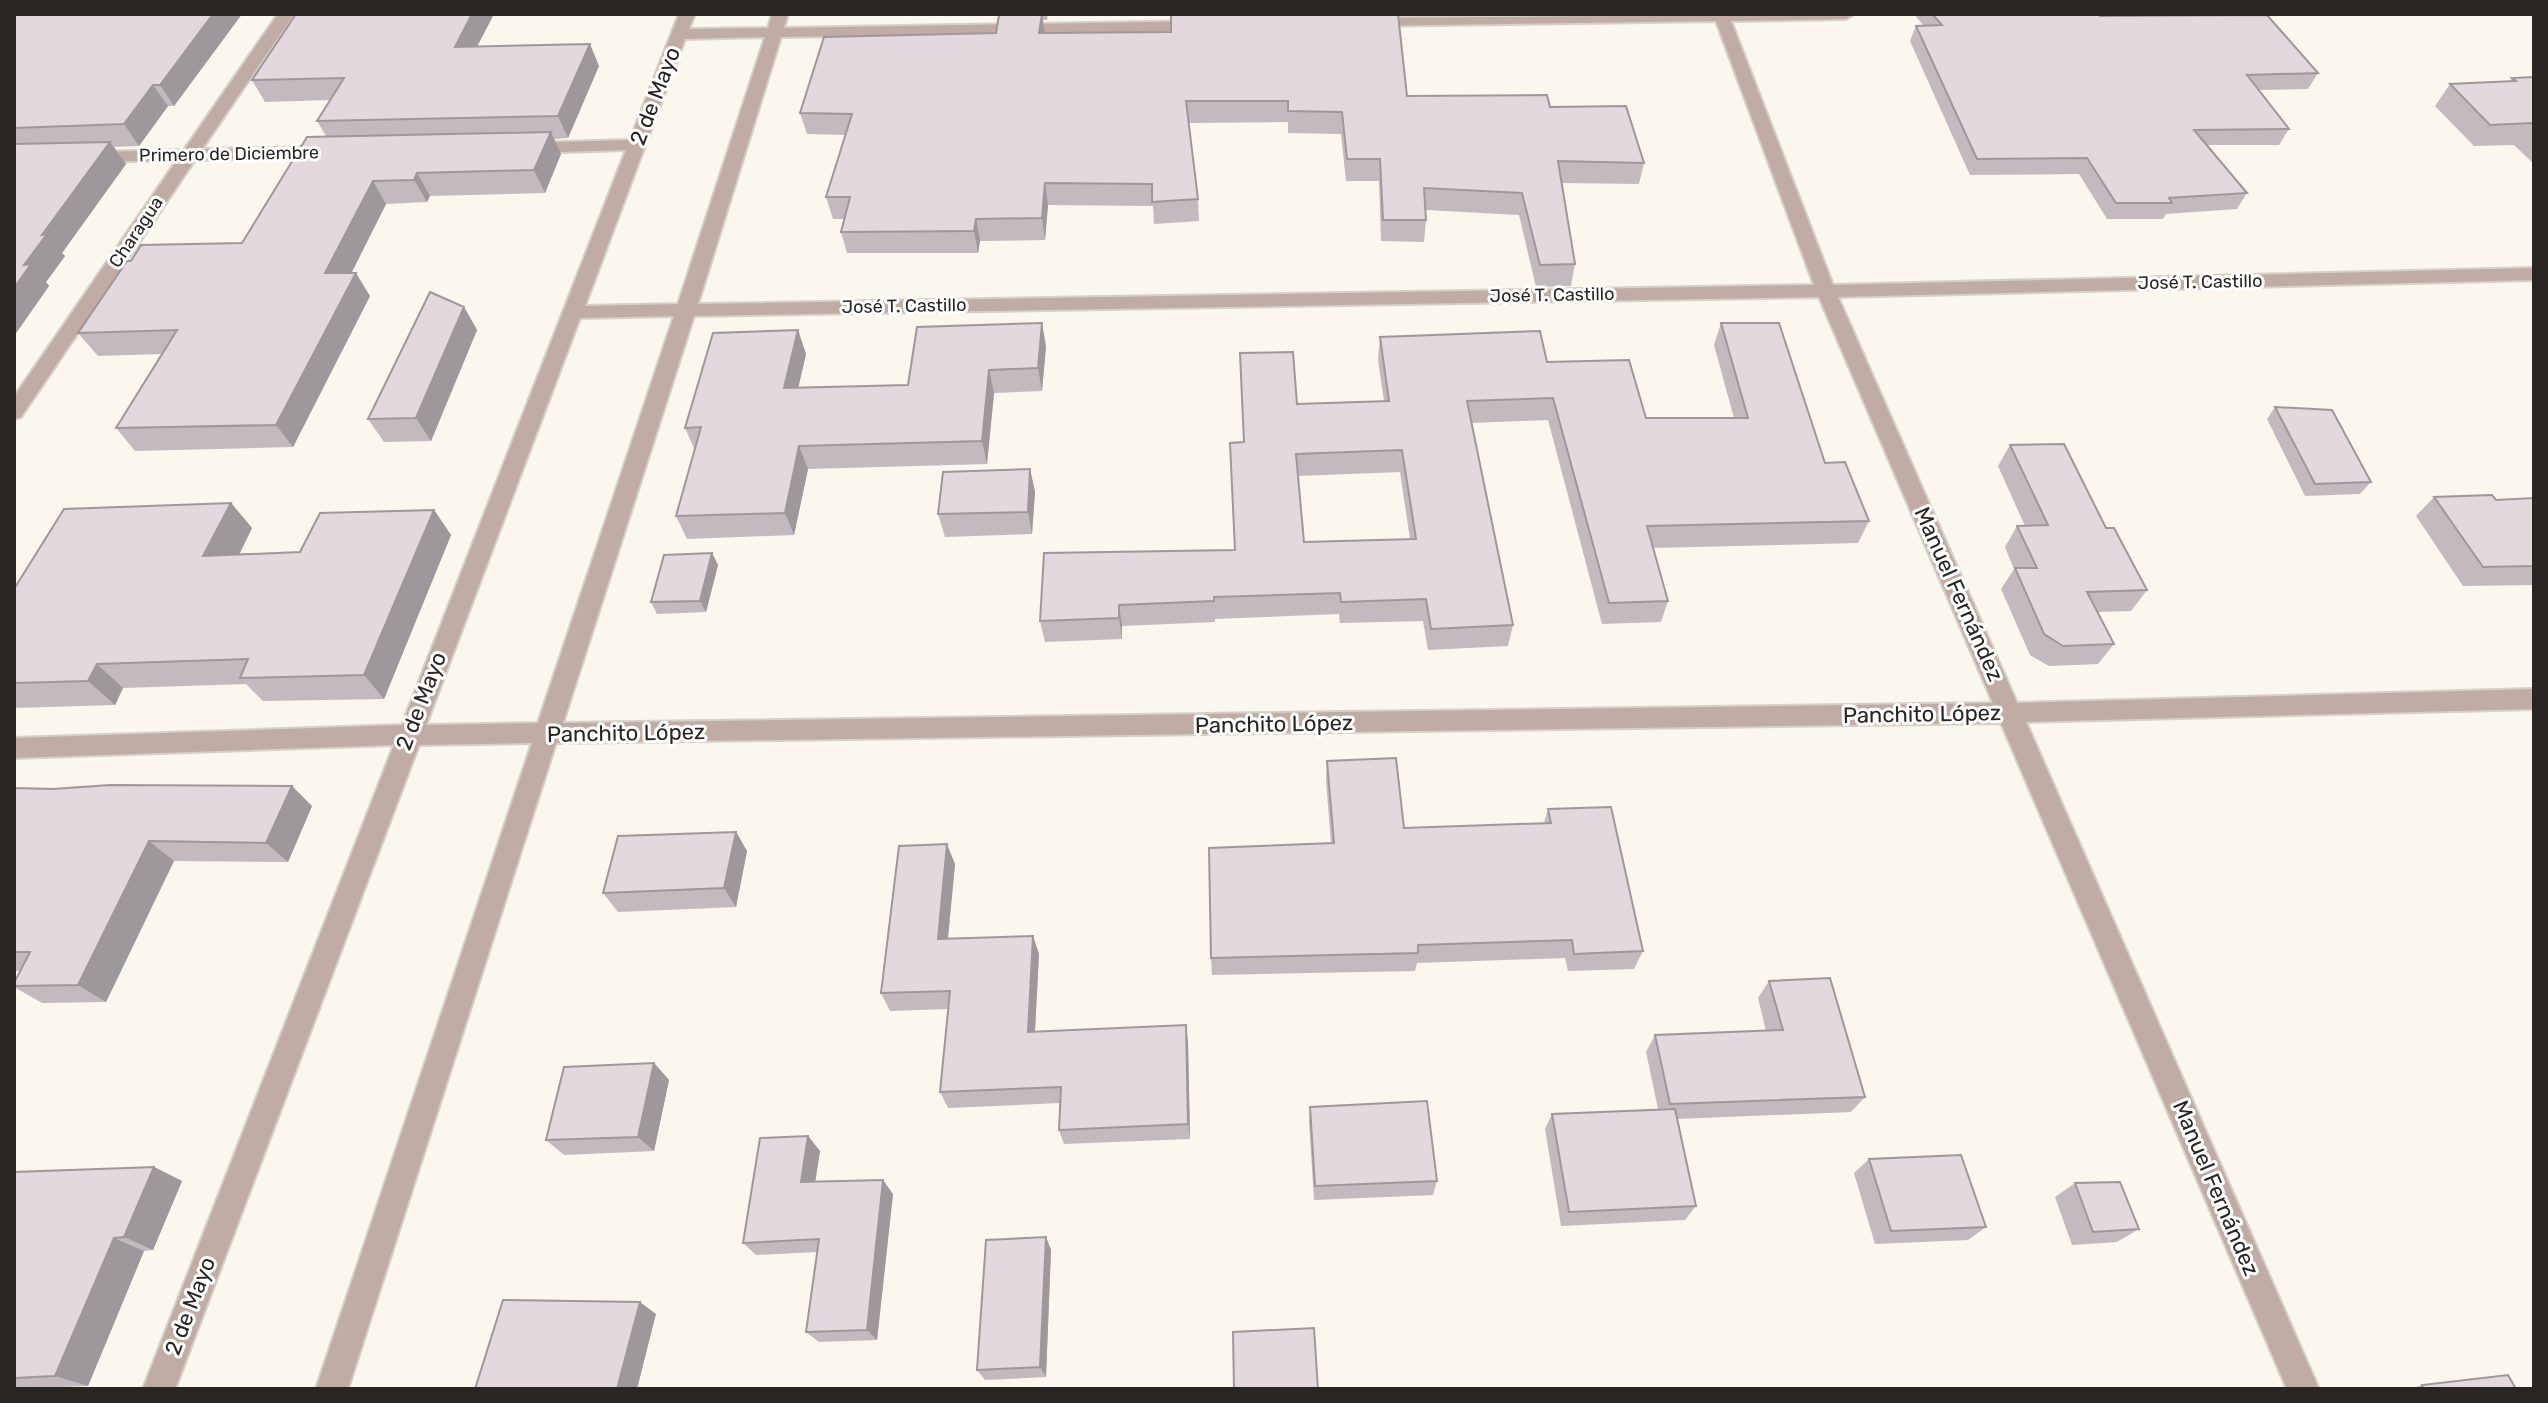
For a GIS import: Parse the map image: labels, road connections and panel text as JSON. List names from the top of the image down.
{
  "streets": {
    "street": [
      "2 de Mayo",
      "Primero de Diciembre",
      "Charagua",
      "José T. Castillo",
      "Manuel Fernández",
      "Panchito López"
    ]
  },
  "crossings": [
    ["2 de Mayo", "José T. Castillo"],
    ["2 de Mayo", "Panchito López"],
    ["Primero de Diciembre", "Charagua"],
    ["José T. Castillo", "Manuel Fernández"],
    ["Manuel Fernández", "Panchito López"]
  ]
}
